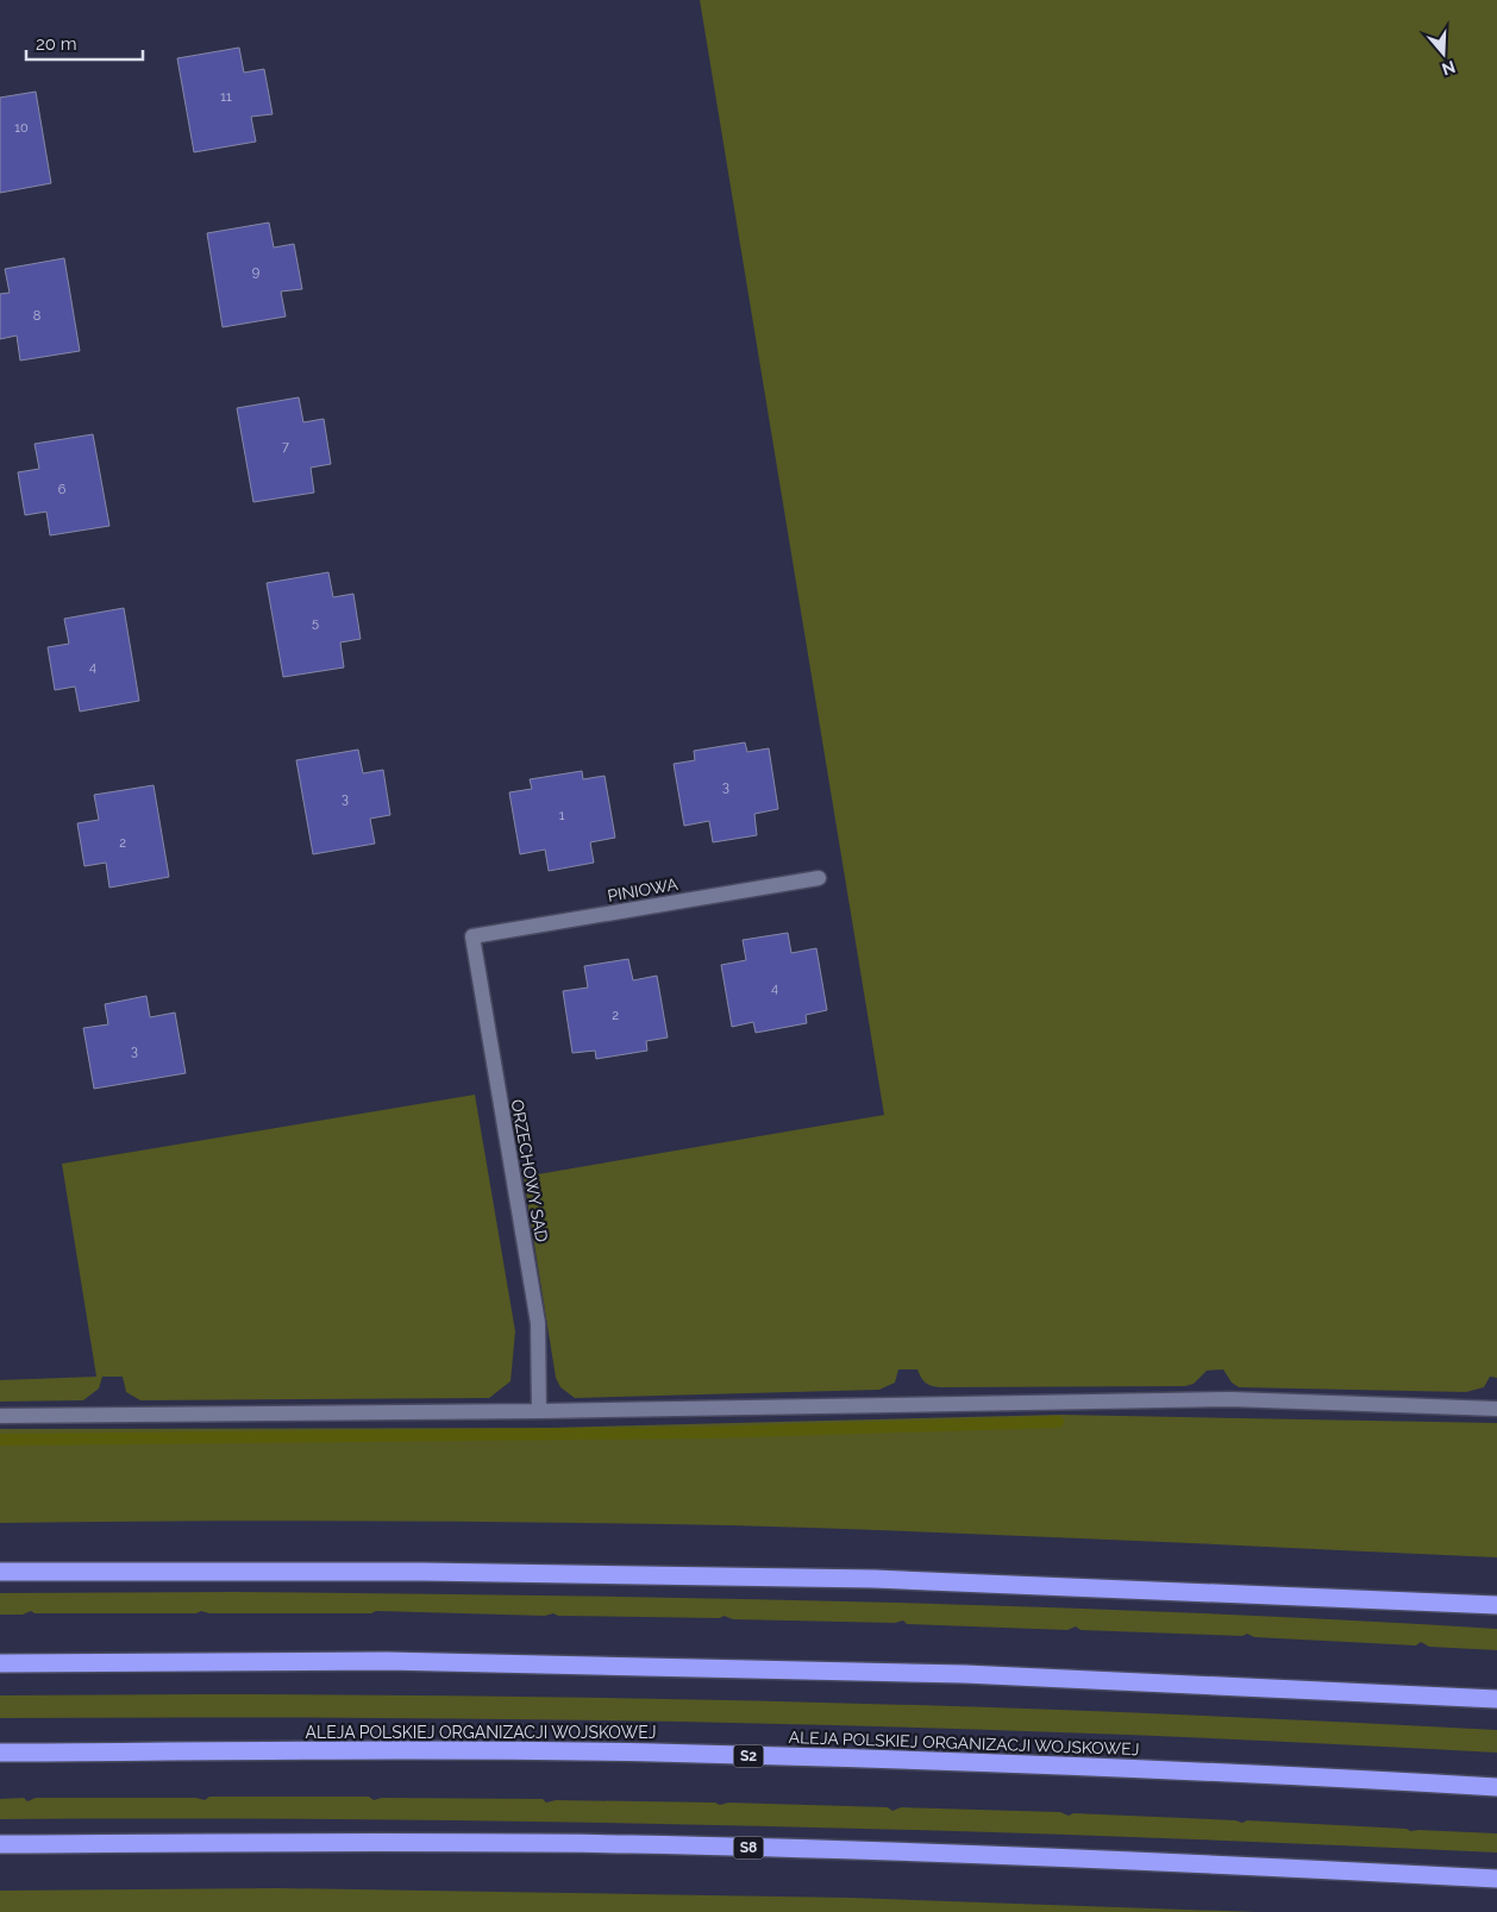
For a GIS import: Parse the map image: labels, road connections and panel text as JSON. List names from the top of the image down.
{
  "streets": {
    "highway": ["ALEJA POLSKIEJ ORGANIZACJI WOJSKOWEJ", "S2", "S8"],
    "street": ["PINIOWA", "ORZECHOWY SAD"]
  },
  "crossings": [
    ["PINIOWA", "ORZECHOWY SAD"]
  ],
  "house_numbers": [
    "11",
    "10",
    "9",
    "8",
    "7",
    "6",
    "5",
    "4",
    "3",
    "3",
    "1",
    "2",
    "4",
    "2",
    "3"
  ],
  "scale_bar": "20 m",
  "north": "bottom"
}
